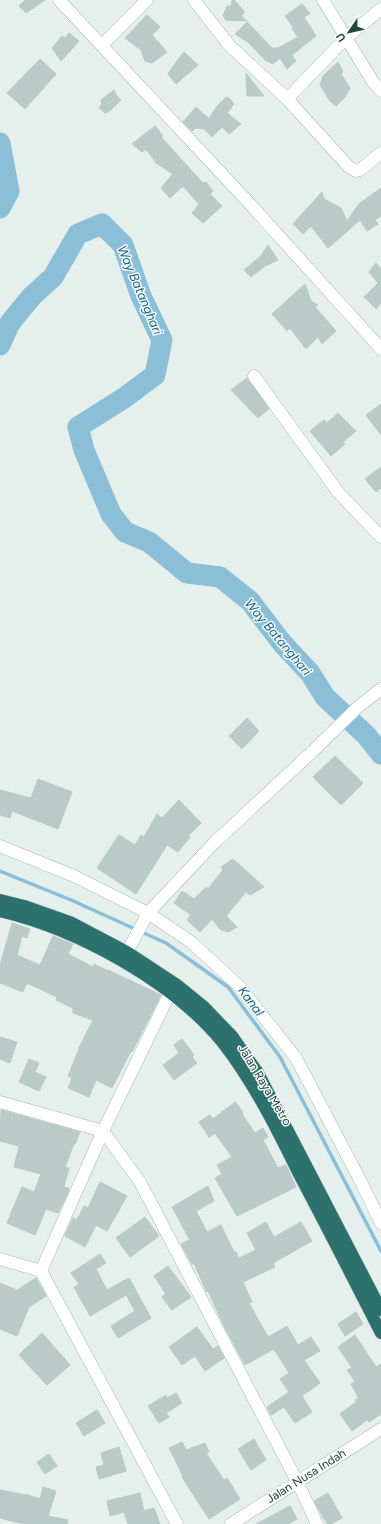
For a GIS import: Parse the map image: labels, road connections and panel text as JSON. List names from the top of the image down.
{
  "streets": {
    "highway": ["Jalan Raya Metro"],
    "street": ["Jalan Nusa Indah"]
  },
  "water": ["Way Batanghari", "Kanal"],
  "north": "bottom left"
}
